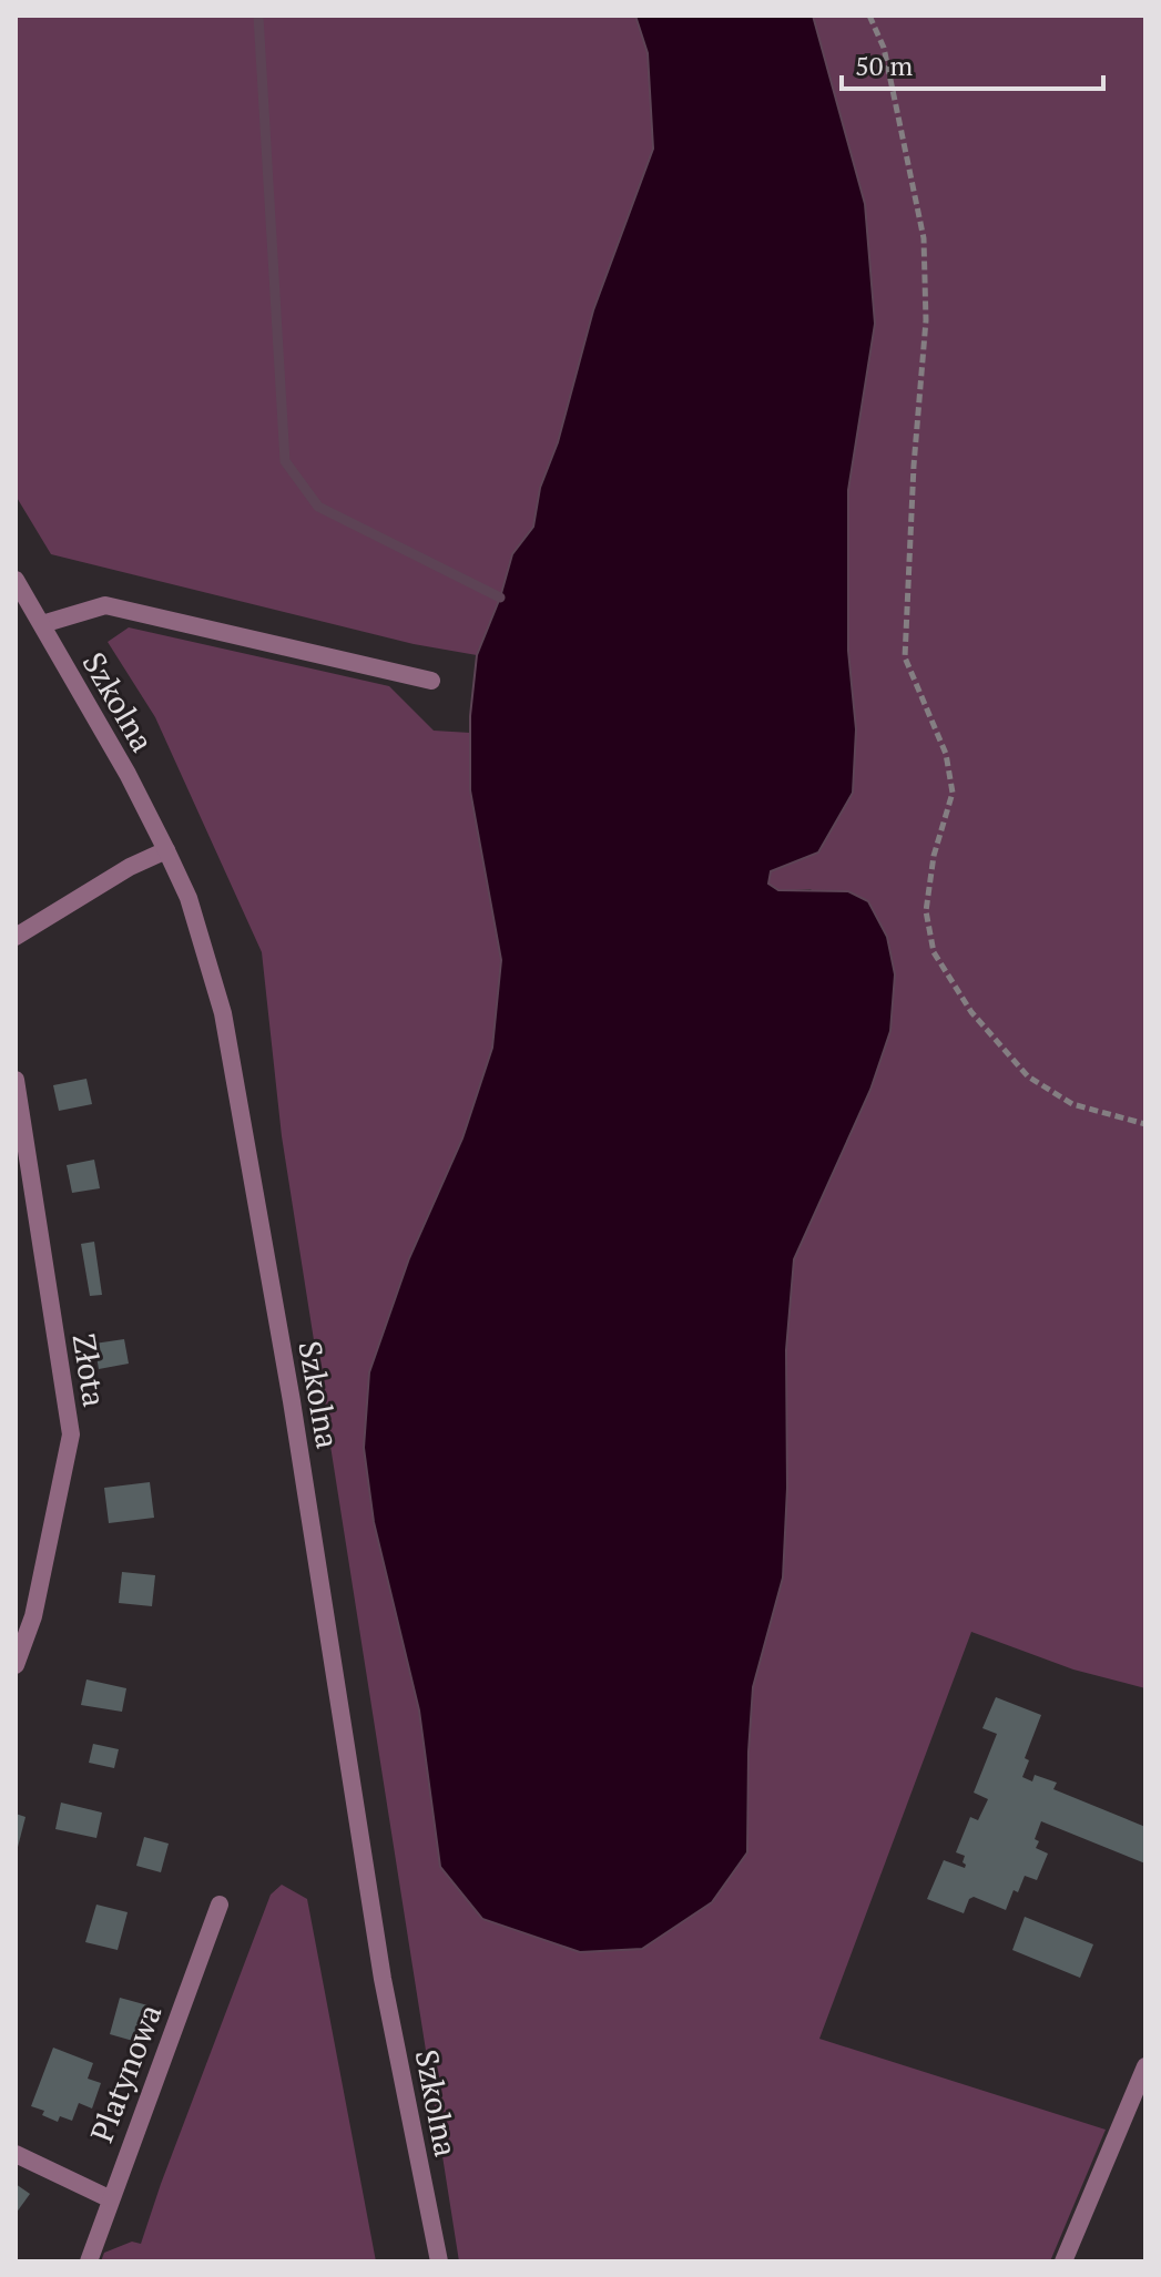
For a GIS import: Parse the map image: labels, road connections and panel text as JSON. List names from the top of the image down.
{
  "streets": {
    "street": ["Szkolna", "Złota", "Platynowa"]
  },
  "scale_bar": "50 m"
}
